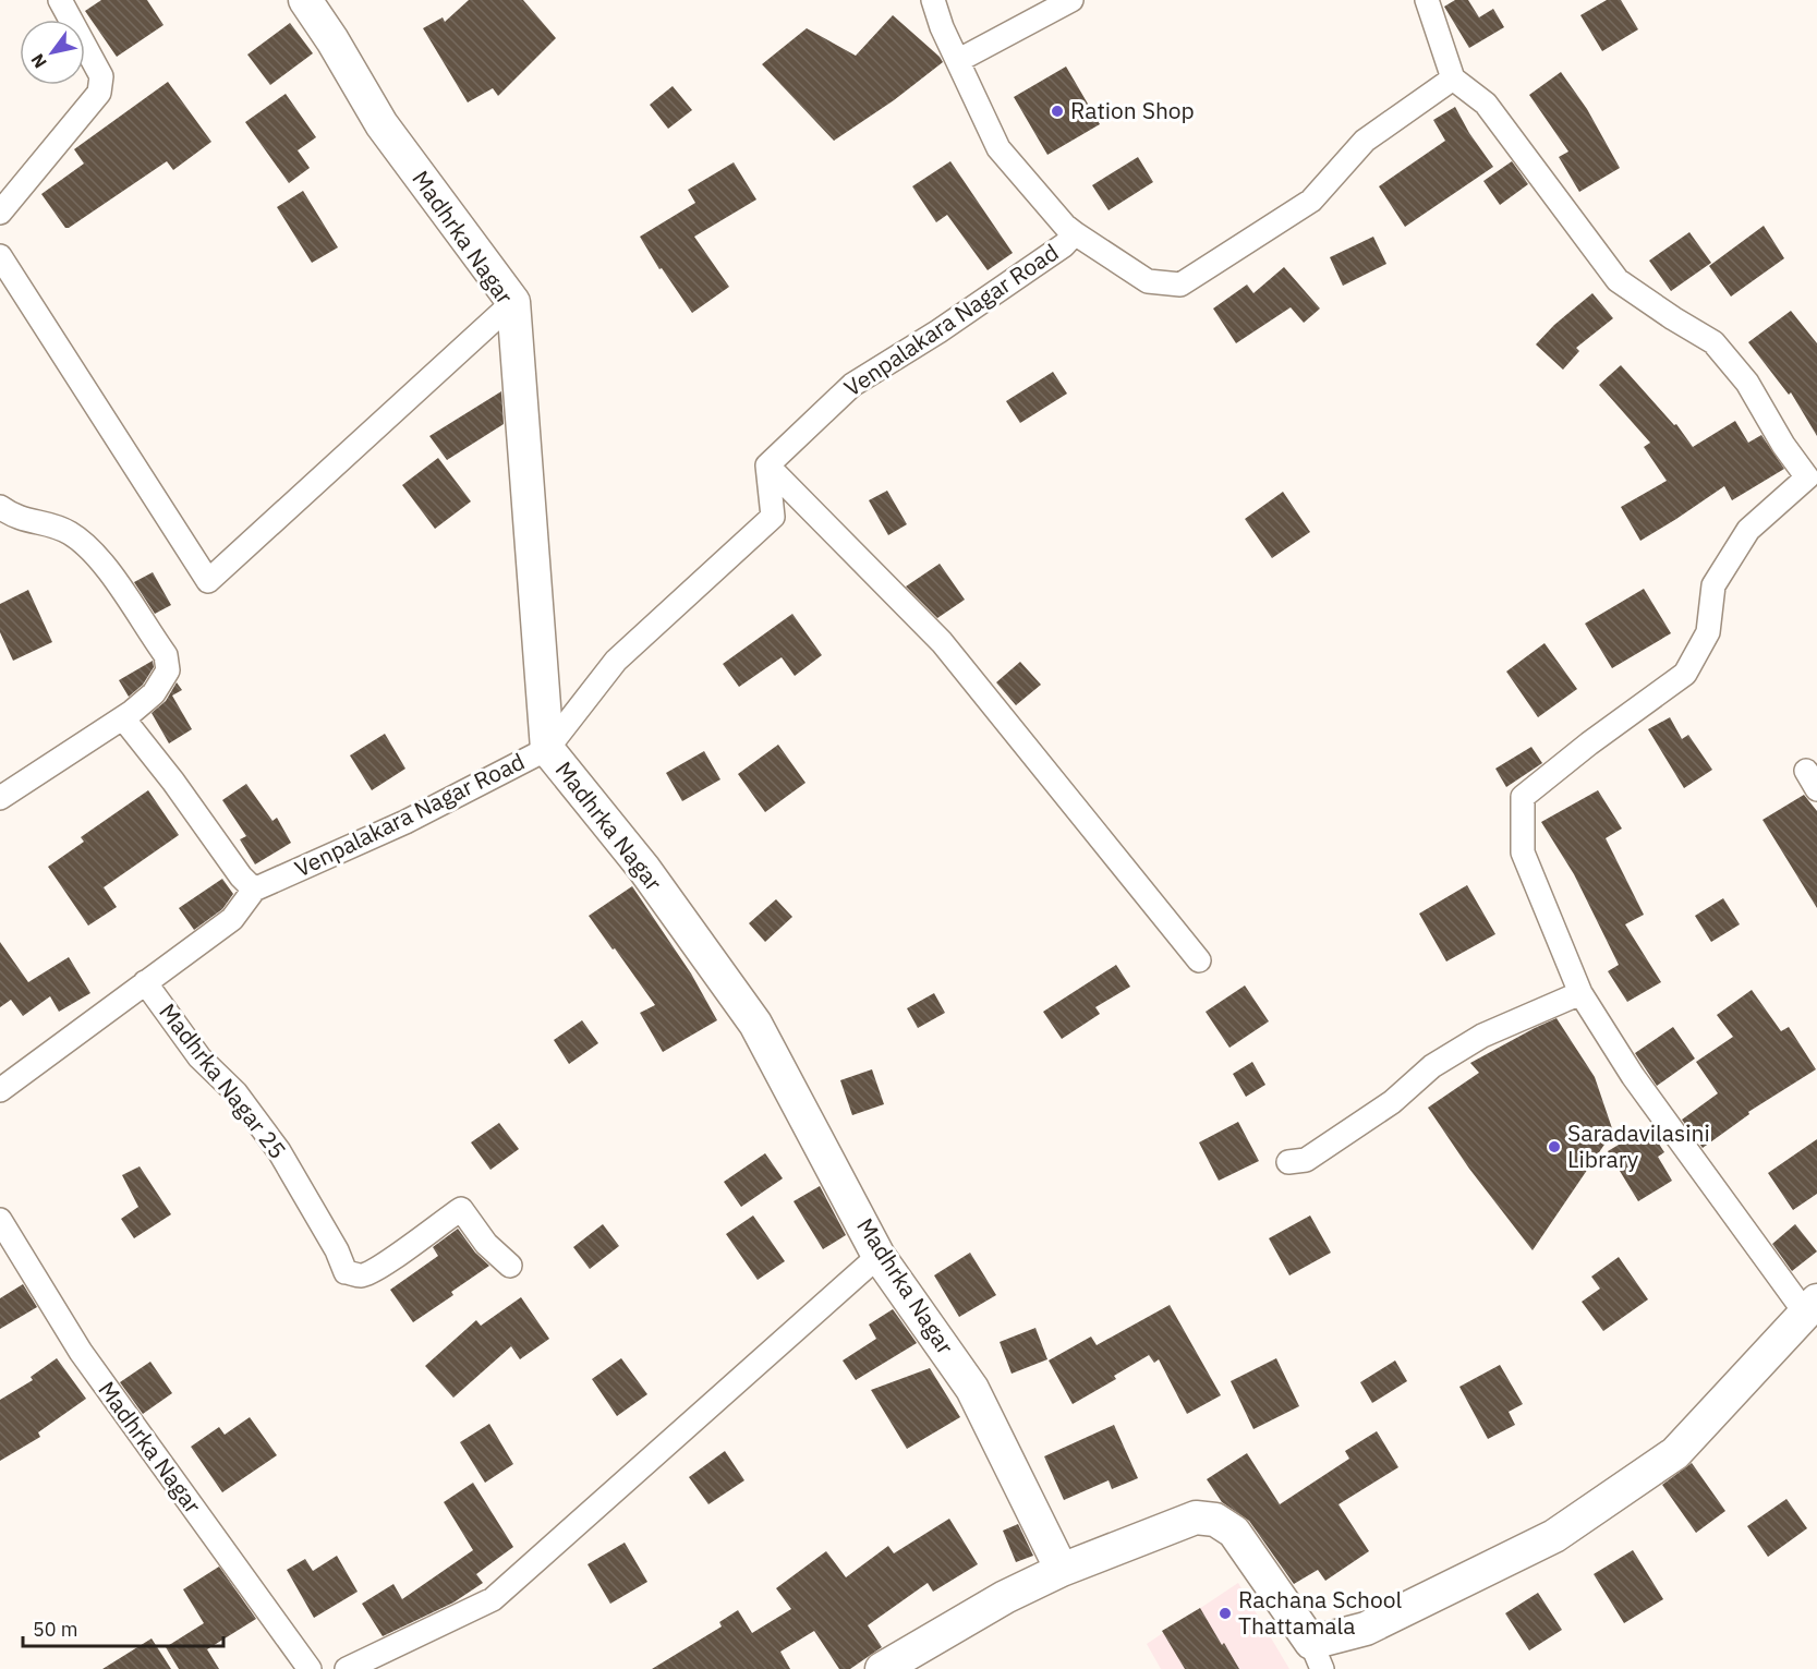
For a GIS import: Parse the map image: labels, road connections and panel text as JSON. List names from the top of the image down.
{
  "streets": {
    "street": ["Madhrka Nagar", "Venpalakara Nagar Road", "Madhrka Nagar 25"]
  },
  "crossings": [
    ["Madhrka Nagar", "Venpalakara Nagar Road"],
    ["Venpalakara Nagar Road", "Madhrka Nagar 25"]
  ],
  "places": ["Ration Shop", "Saradavilasini Library", "Rachana School Thattamala"],
  "scale_bar": "50 m",
  "north": "bottom left"
}
